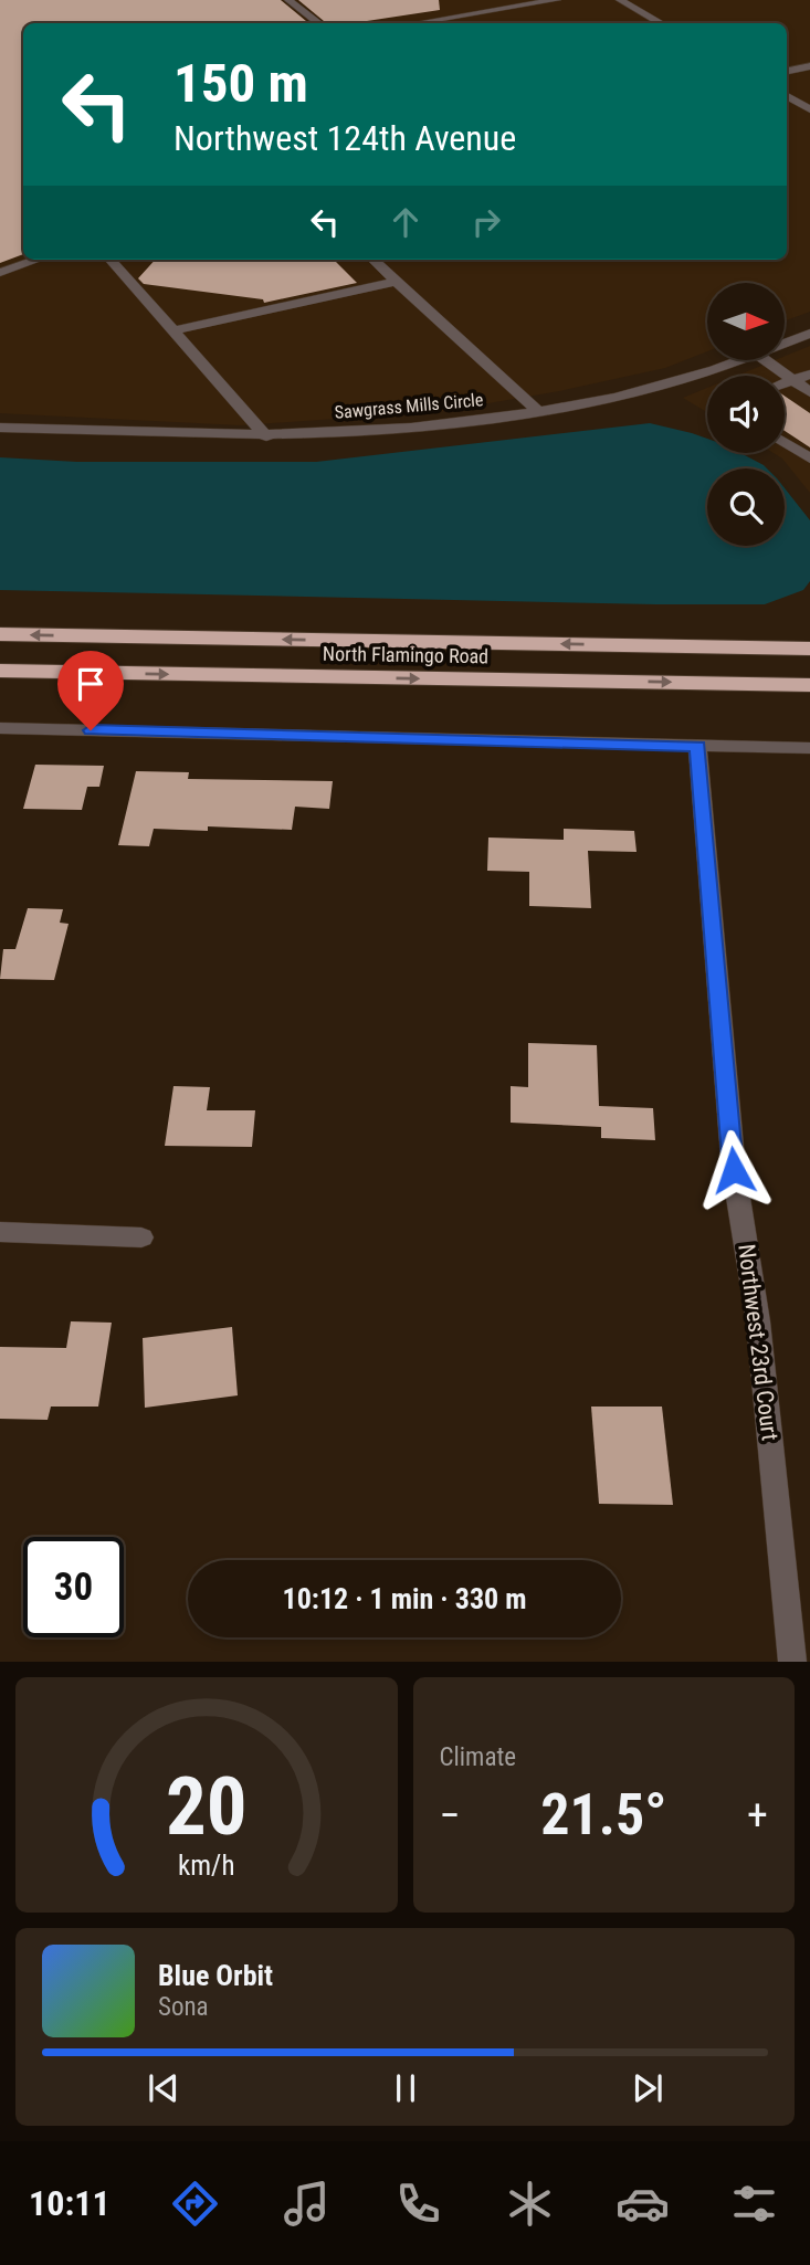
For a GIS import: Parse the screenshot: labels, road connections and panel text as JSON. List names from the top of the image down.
{
  "streets": {
    "highway": ["North Flamingo Road"],
    "street": ["Sawgrass Mills Circle", "Northwest 23rd Court"]
  },
  "north": "right",
  "page": {
    "turn": ["150 m", "Northwest 124th Avenue"],
    "limit": "30",
    "trip": "10:12 · 1 min · 330 m",
    "tile": "Climate",
    "heat": ["−", "21.5°", "+"],
    "song": ["Blue Orbit", "Sona"],
    "tabs": "10:11",
    "gauge": ["20", "km/h"]
  }
}
